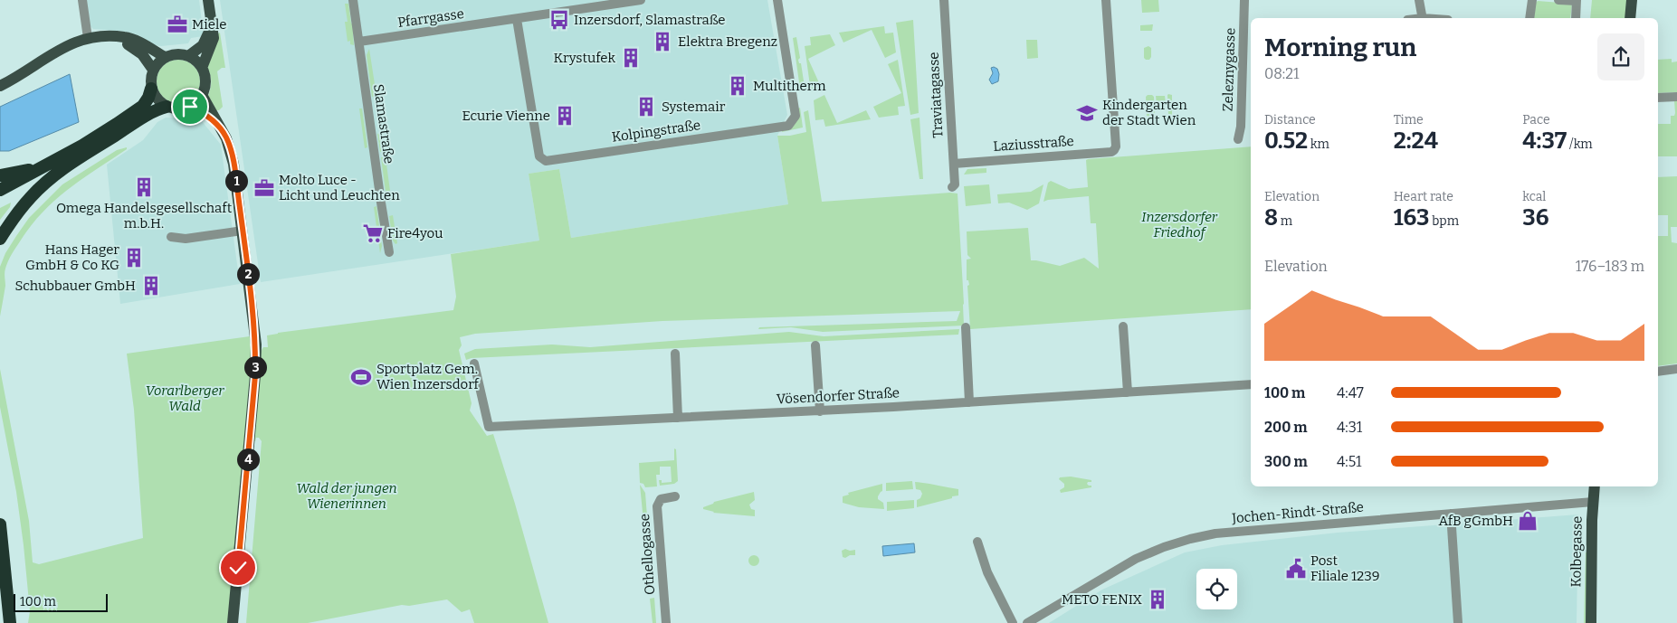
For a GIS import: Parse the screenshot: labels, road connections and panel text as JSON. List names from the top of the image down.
{
  "streets": {
    "main road": ["Kolbegasse"],
    "street": [
      "Pfarrgasse",
      "Zeleznygasse",
      "Traviatagasse",
      "Slamastraße",
      "Kolpingstraße",
      "Laziusstraße",
      "Vösendorfer Straße",
      "Jochen-Rindt-Straße",
      "Othellogasse"
    ]
  },
  "crossings": [
    ["Pfarrgasse", "Slamastraße"],
    ["Pfarrgasse", "Kolpingstraße"],
    ["Traviatagasse", "Laziusstraße"],
    ["Jochen-Rindt-Straße", "Kolbegasse"]
  ],
  "parks": ["Inzersdorfer Friedhof", "Vorarlberger Wald", "Wald der jungen Wienerinnen"],
  "places": {
    "bus stop": ["Inzersdorf, Slamastraße"],
    "office": ["Miele", "Molto Luce - Licht und Leuchten"],
    "building": [
      "Elektra Bregenz",
      "Krystufek",
      "Multitherm",
      "Systemair",
      "Ecurie Vienne",
      "Omega Handelsgesellschaft m.b.H.",
      "Hans Hager GmbH & Co KG",
      "Schubbauer GmbH",
      "METO FENIX"
    ],
    "school or university": ["Kindergarten der Stadt Wien"],
    "supermarket": ["Fire4you"],
    "sports": ["Sportplatz Gem. Wien Inzersdorf"],
    "shop": ["AfB gGmbH"],
    "public building": ["Post Filiale 1239"]
  },
  "scale_bar": "100 m",
  "page": {
    "heading": ["Morning run", "08:21"],
    "stats": [
      ["Distance", "0.52 km"],
      ["Time", "2:24"],
      ["Pace", "4:37 /km"],
      ["Elevation", "8 m"],
      ["Heart rate", "163 bpm"],
      ["kcal", "36"]
    ],
    "pins": [
      "1",
      "2",
      "3",
      "4"
    ],
    "chart": ["Elevation", "176–183 m"],
    "list": [
      {
        "name": "100 m",
        "note": "4:47"
      },
      {
        "name": "200 m",
        "note": "4:31"
      },
      {
        "name": "300 m",
        "note": "4:51"
      }
    ],
    "scale": "100 m"
  }
}
